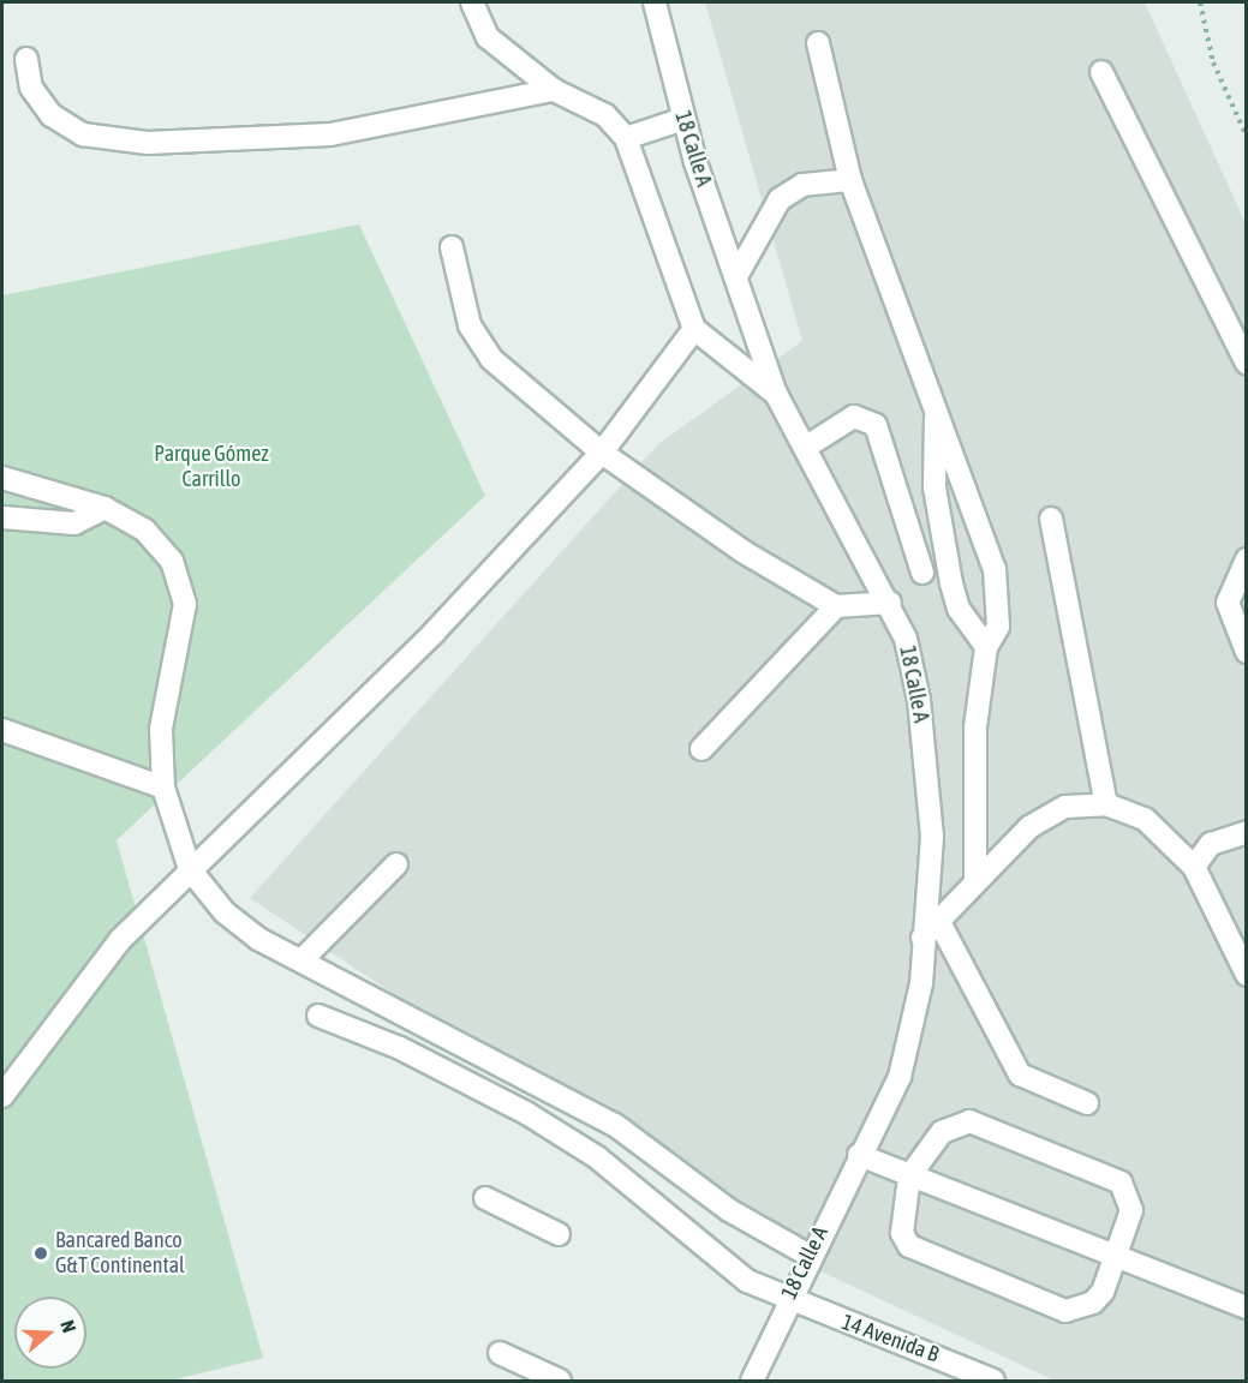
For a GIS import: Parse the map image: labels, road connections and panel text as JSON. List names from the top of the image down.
{
  "streets": {
    "street": ["18 Calle A", "14 Avenida B"]
  },
  "crossings": [
    ["18 Calle A", "14 Avenida B"]
  ],
  "parks": ["Parque Gómez Carrillo"],
  "places": ["Bancared Banco G&T Continental"],
  "north": "right"
}
